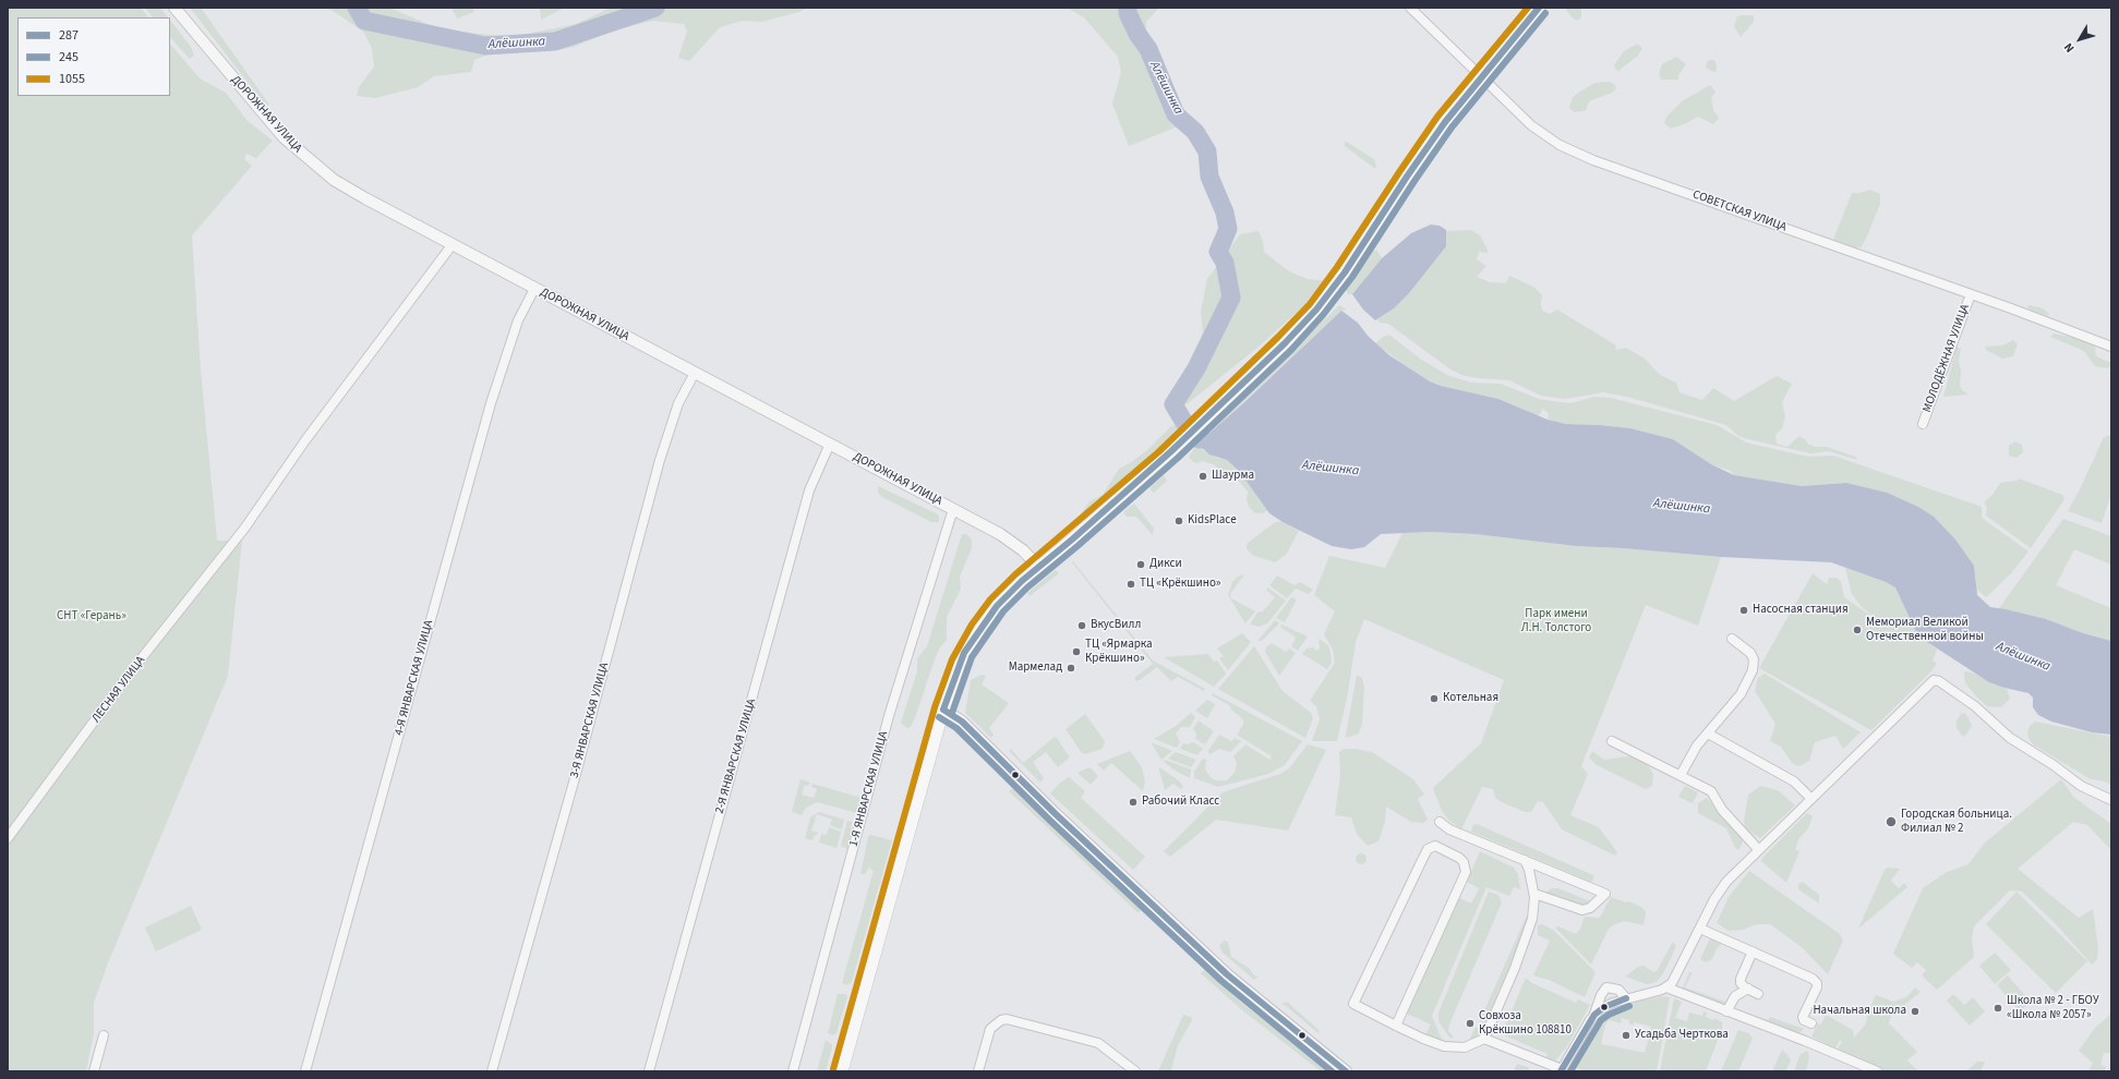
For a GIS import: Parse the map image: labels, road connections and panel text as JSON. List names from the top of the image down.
{
  "streets": {
    "street": [
      "ДОРОЖНАЯ УЛИЦА",
      "СОВЕТСКАЯ УЛИЦА",
      "МОЛОДЁЖНАЯ УЛИЦА",
      "4-Я ЯНВАРСКАЯ УЛИЦА",
      "ЛЕСНАЯ УЛИЦА",
      "3-Я ЯНВАРСКАЯ УЛИЦА",
      "2-Я ЯНВАРСКАЯ УЛИЦА",
      "1-Я ЯНВАРСКАЯ УЛИЦА"
    ]
  },
  "crossings": [
    ["ДОРОЖНАЯ УЛИЦА", "4-Я ЯНВАРСКАЯ УЛИЦА"],
    ["ДОРОЖНАЯ УЛИЦА", "ЛЕСНАЯ УЛИЦА"],
    ["ДОРОЖНАЯ УЛИЦА", "3-Я ЯНВАРСКАЯ УЛИЦА"],
    ["ДОРОЖНАЯ УЛИЦА", "2-Я ЯНВАРСКАЯ УЛИЦА"],
    ["ДОРОЖНАЯ УЛИЦА", "1-Я ЯНВАРСКАЯ УЛИЦА"],
    ["СОВЕТСКАЯ УЛИЦА", "МОЛОДЁЖНАЯ УЛИЦА"]
  ],
  "water": ["Алёшинка"],
  "parks": ["Парк имени Л.Н. Толстого", "СНТ «Герань»"],
  "places": [
    "Шаурма",
    "KidsPlace",
    "Дикси",
    "ТЦ «Крёкшино»",
    "Насосная станция",
    "ВкусВилл",
    "Мемориал Великой Отечественной войны",
    "ТЦ «Ярмарка Крёкшино»",
    "Мармелад",
    "Котельная",
    "Рабочий Класс",
    "Городская больница. Филиал № 2",
    "Школа № 2 - ГБОУ «Школа № 2057»",
    "Начальная школа",
    "Совхоза Крёкшино 108810",
    "Усадьба Черткова"
  ],
  "lines": ["transit line 287", "transit line 1055", "transit line 245"],
  "legend": ["287", "245", "1055"],
  "north": "bottom left"
}
